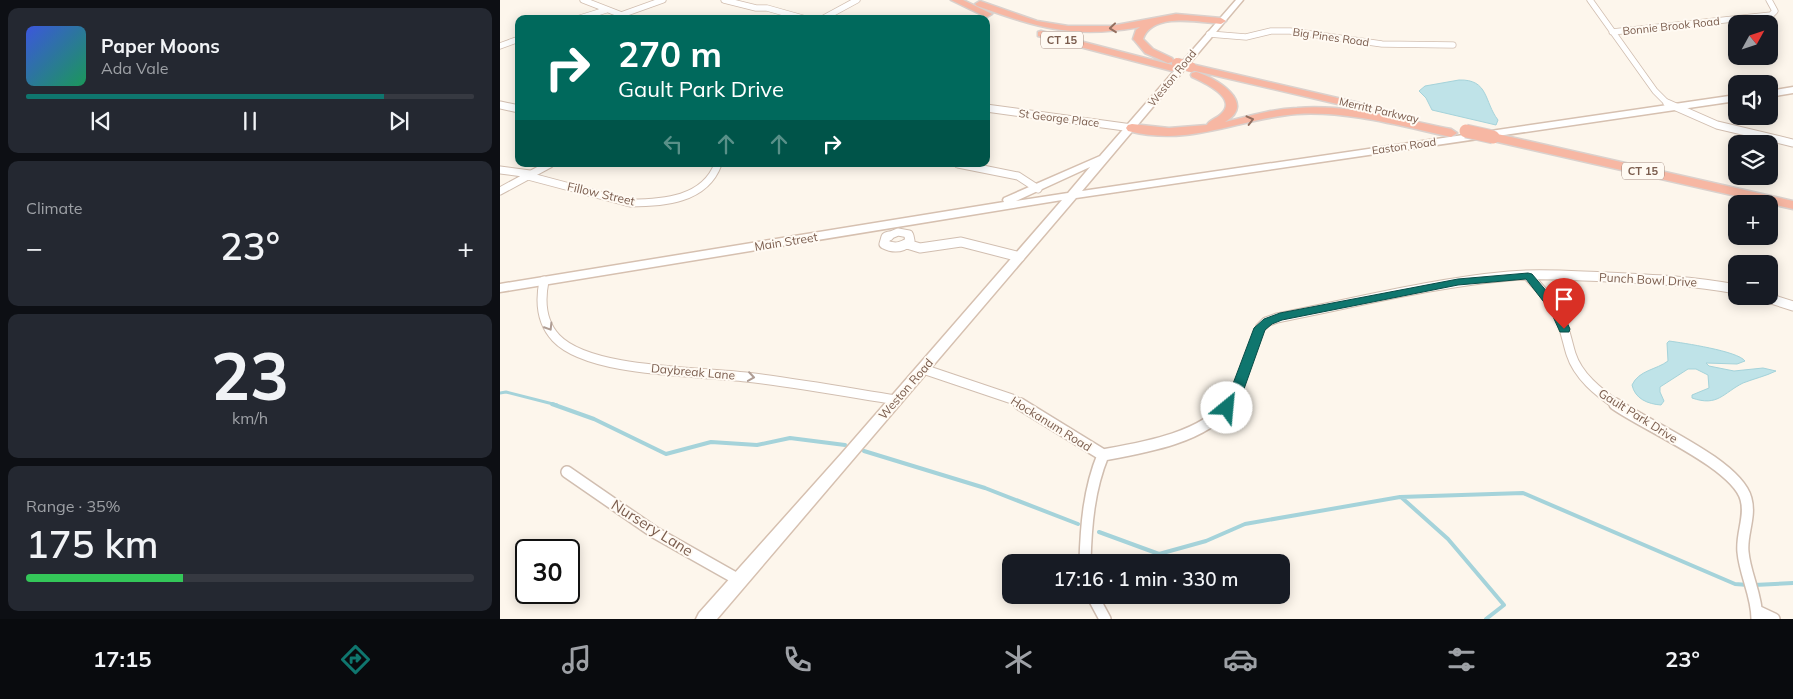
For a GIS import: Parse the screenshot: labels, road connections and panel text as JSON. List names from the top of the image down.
{
  "streets": {
    "highway": ["CT 15", "Merritt Parkway"],
    "main road": ["Weston Road", "Easton Road", "Main Street"],
    "street": [
      "Bonnie Brook Road",
      "Big Pines Road",
      "St George Place",
      "Fillow Street",
      "Punch Bowl Drive",
      "Daybreak Lane",
      "Gault Park Drive",
      "Hockanum Road",
      "Nursery Lane"
    ]
  },
  "crossings": [
    ["Big Pines Road", "Weston Road"],
    ["Weston Road", "St George Place"],
    ["Weston Road", "Easton Road"],
    ["Weston Road", "Main Street"],
    ["Weston Road", "Daybreak Lane"],
    ["Weston Road", "Hockanum Road"],
    ["Weston Road", "Nursery Lane"],
    ["Easton Road", "Main Street"],
    ["Main Street", "Daybreak Lane"],
    ["Punch Bowl Drive", "Gault Park Drive"]
  ],
  "one_way": ["Daybreak Lane"],
  "north": "top right",
  "page": {
    "map_buttons": ["+", "−"],
    "turn": ["270 m", "Gault Park Drive"],
    "song": ["Paper Moons", "Ada Vale"],
    "tile": [
      "Climate",
      ["23", "km/h"],
      ["Range · 35%", "175 km"]
    ],
    "heat": ["−", "23°", "+"],
    "limit": "30",
    "trip": "17:16 · 1 min · 330 m",
    "tabs": ["17:15", "23°"]
  }
}
